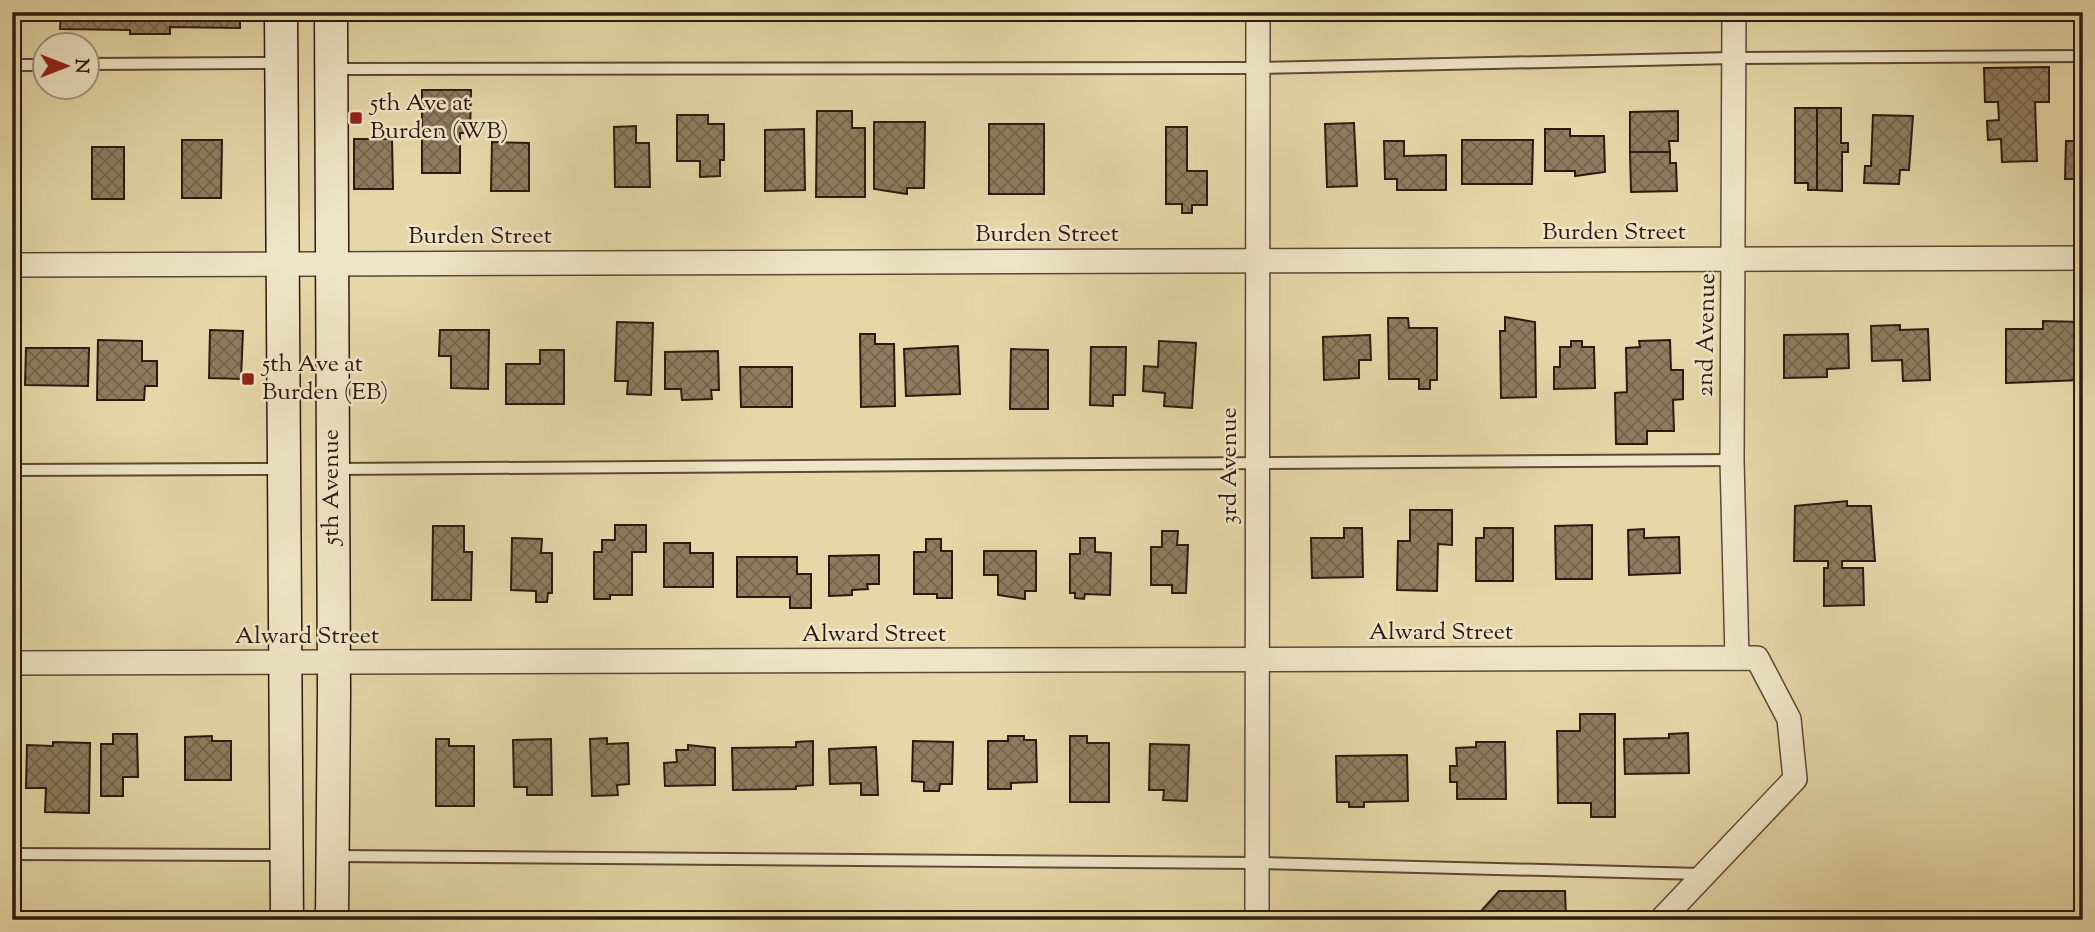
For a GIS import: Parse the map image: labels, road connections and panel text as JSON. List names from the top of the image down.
{
  "streets": {
    "main road": ["5th Avenue"],
    "street": [
      "Burden Street",
      "2nd Avenue",
      "3rd Avenue",
      "Alward Street"
    ]
  },
  "crossings": [
    ["Burden Street", "2nd Avenue"],
    ["Burden Street", "3rd Avenue"],
    ["Burden Street", "5th Avenue"],
    ["2nd Avenue", "Alward Street"],
    ["3rd Avenue", "Alward Street"],
    ["5th Avenue", "Alward Street"]
  ],
  "places": {
    "transit": ["5th Ave at Burden (WB)", "5th Ave at Burden (EB)"]
  },
  "north": "right"
}
